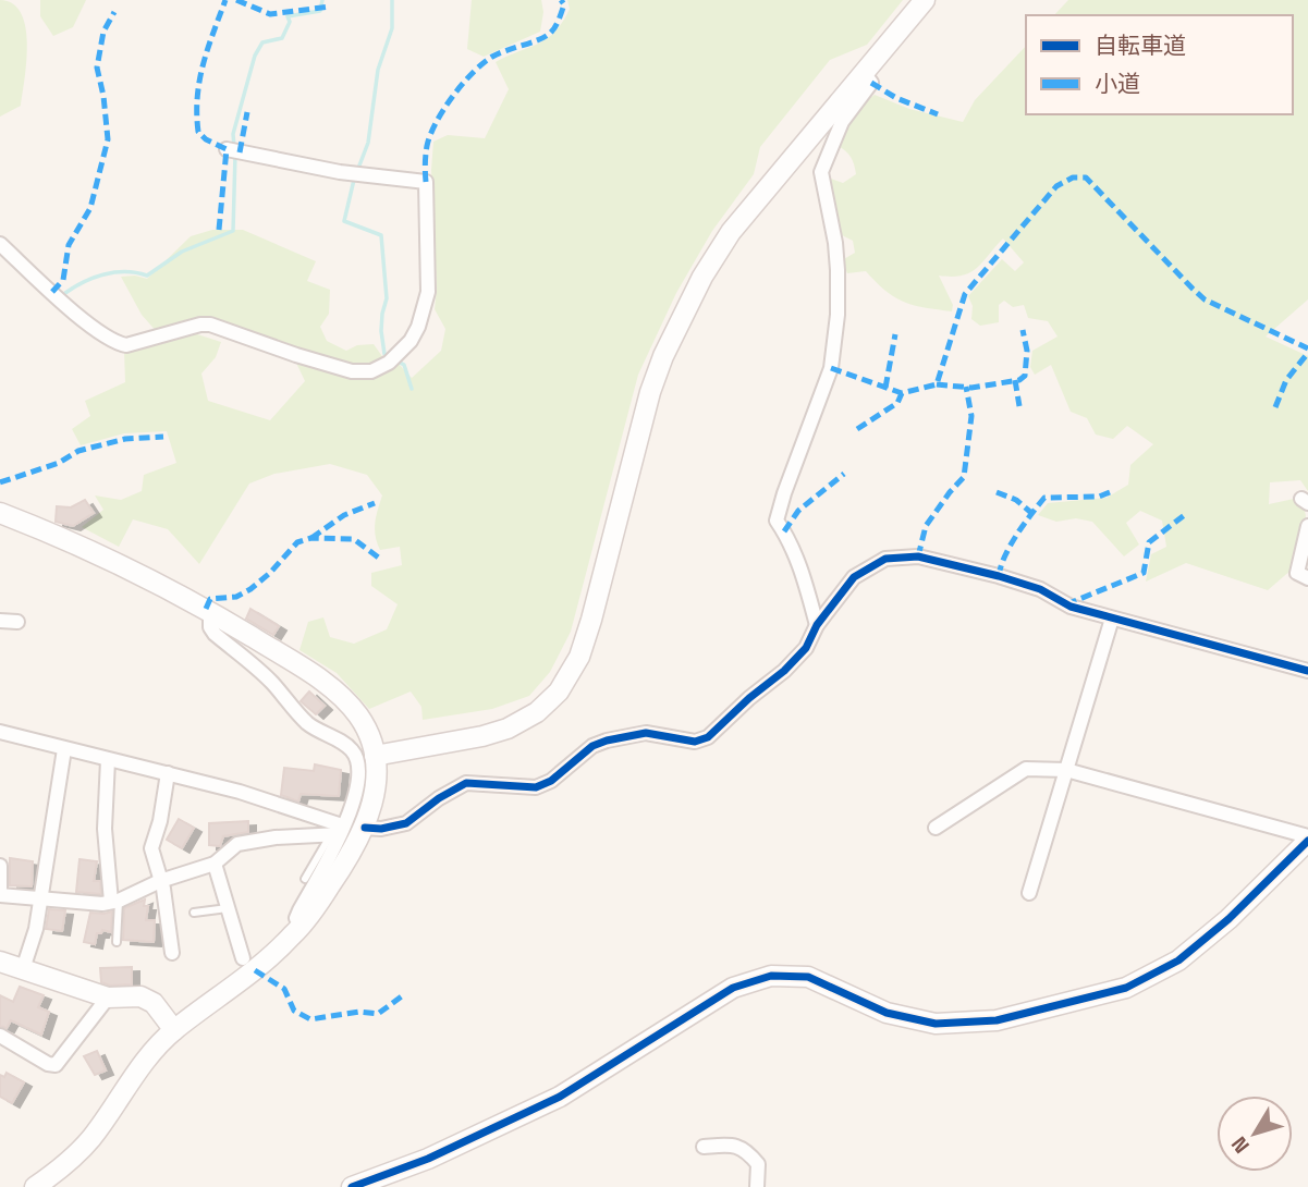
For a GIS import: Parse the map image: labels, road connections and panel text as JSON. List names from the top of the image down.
{
  "legend": ["自転車道", "小道"],
  "north": "bottom left"
}
